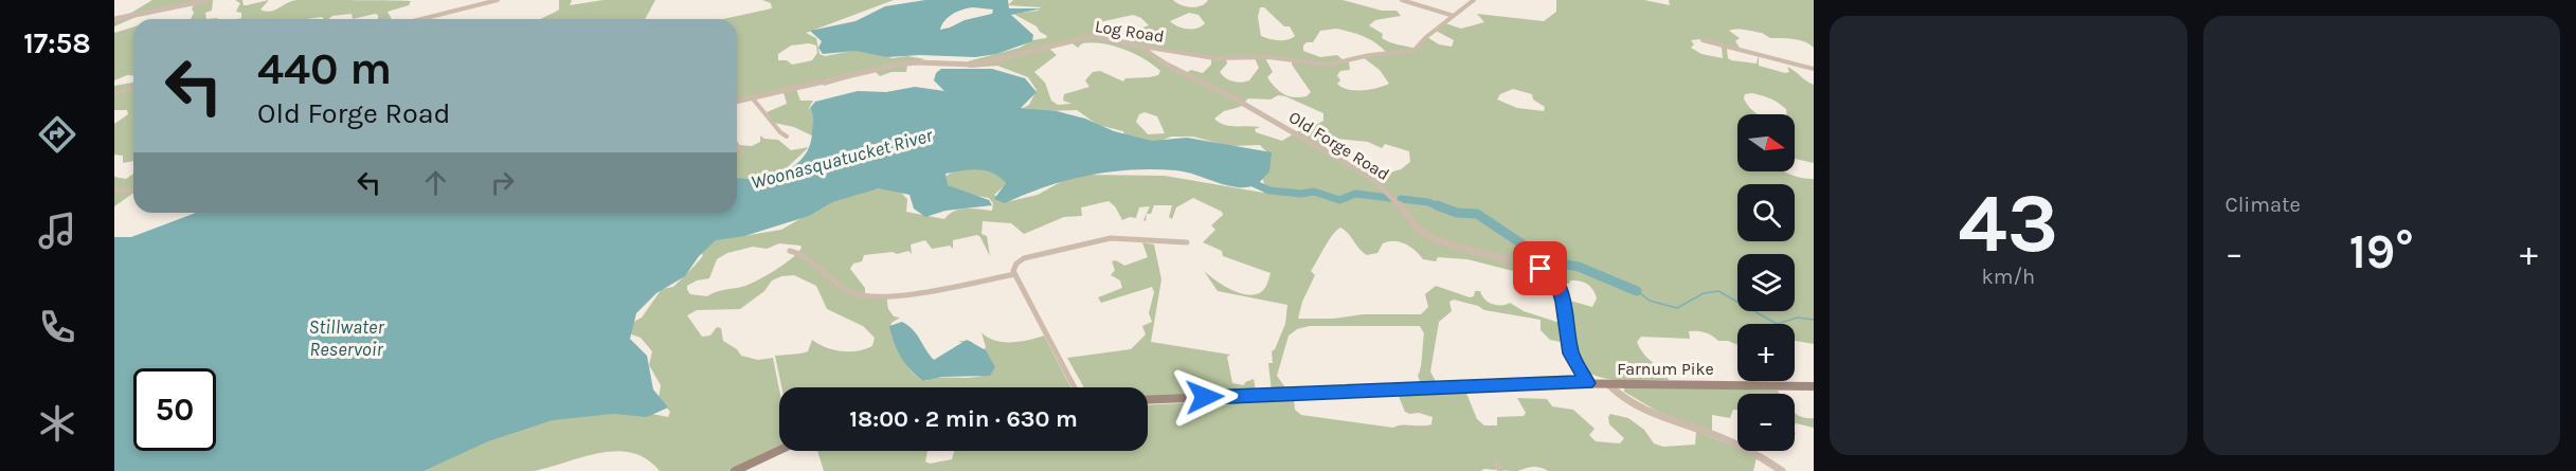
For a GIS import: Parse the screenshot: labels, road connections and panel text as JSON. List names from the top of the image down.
{
  "streets": {
    "main road": ["Farnum Pike"],
    "street": ["Log Road", "Old Forge Road"]
  },
  "crossings": [
    ["Log Road", "Old Forge Road"],
    ["Old Forge Road", "Farnum Pike"]
  ],
  "water": ["Woonasquatucket River", "Stillwater Reservoir"],
  "north": "right",
  "page": {
    "tabs": "17:58",
    "tile": [
      ["43", "km/h"],
      "Climate"
    ],
    "turn": ["440 m", "Old Forge Road"],
    "map_buttons": ["+", "−"],
    "heat": ["−", "19°", "+"],
    "limit": "50",
    "trip": "18:00 · 2 min · 630 m"
  }
}
